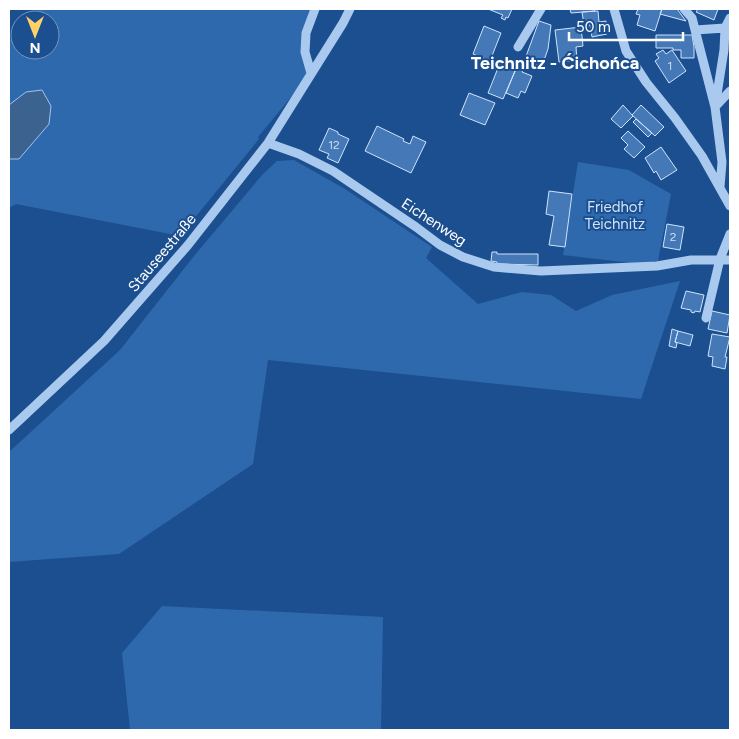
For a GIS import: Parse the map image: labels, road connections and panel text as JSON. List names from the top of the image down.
{
  "streets": {
    "street": ["Eichenweg", "Stauseestraße"]
  },
  "crossings": [
    ["Eichenweg", "Stauseestraße"]
  ],
  "districts": ["Teichnitz - Ćichońca"],
  "parks": ["Friedhof Teichnitz"],
  "house_numbers": ["1", "12", "2"],
  "scale_bar": "50 m",
  "north": "bottom"
}
